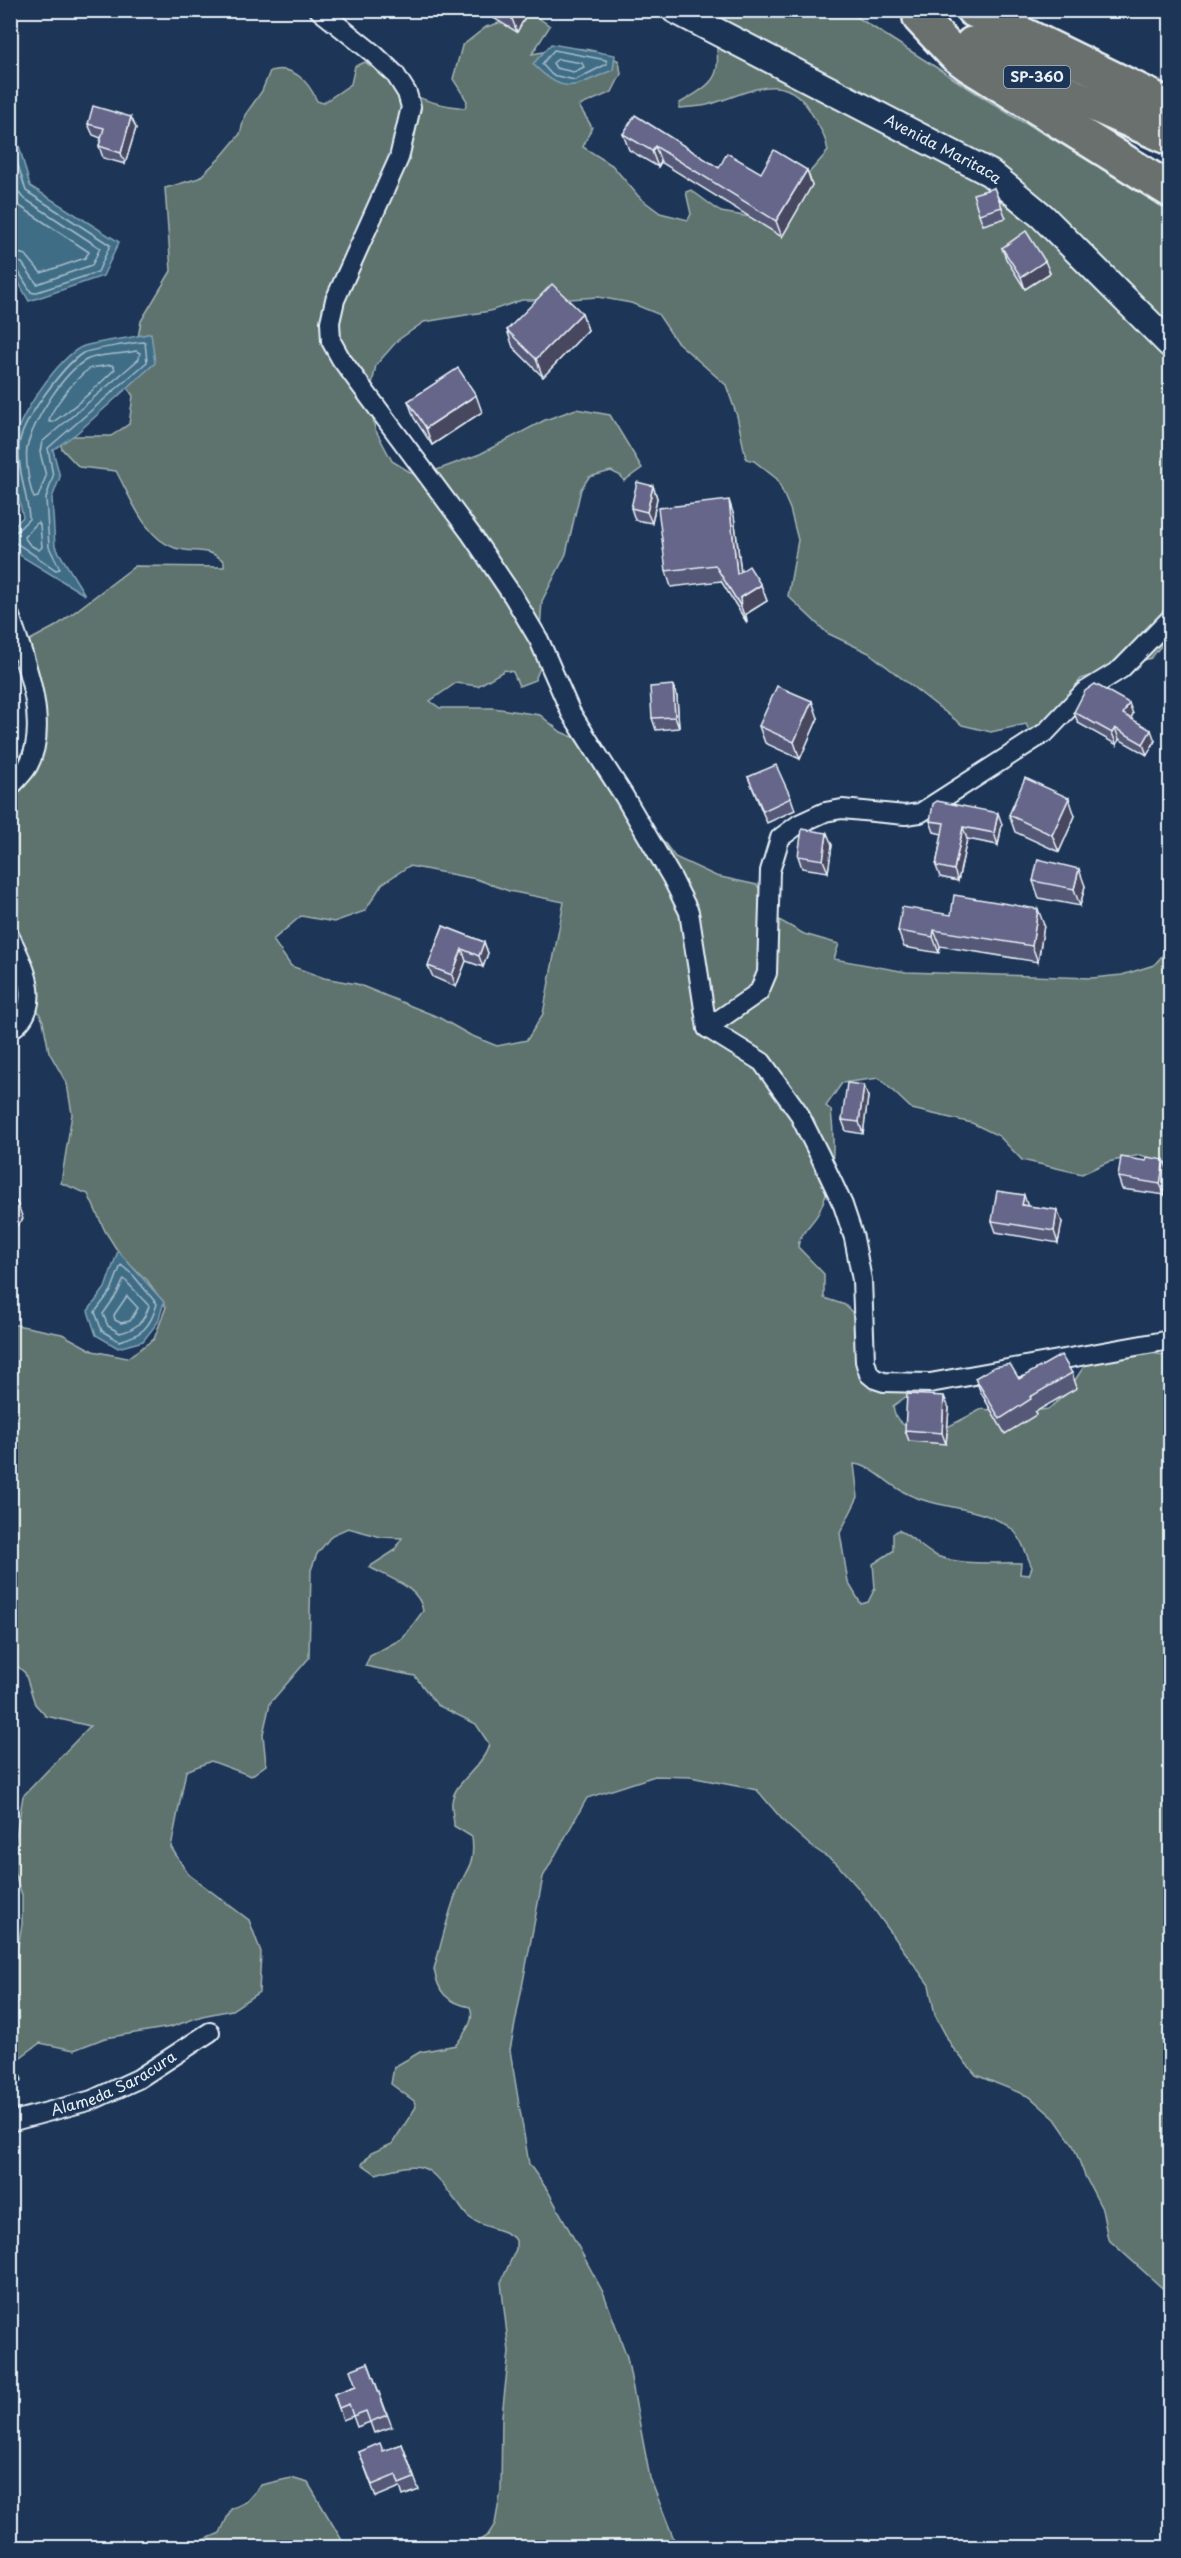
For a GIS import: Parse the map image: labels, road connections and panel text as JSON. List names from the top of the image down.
{
  "streets": {
    "highway": ["SP-360"],
    "street": ["Avenida Maritaca", "Alameda Saracura"]
  }
}
